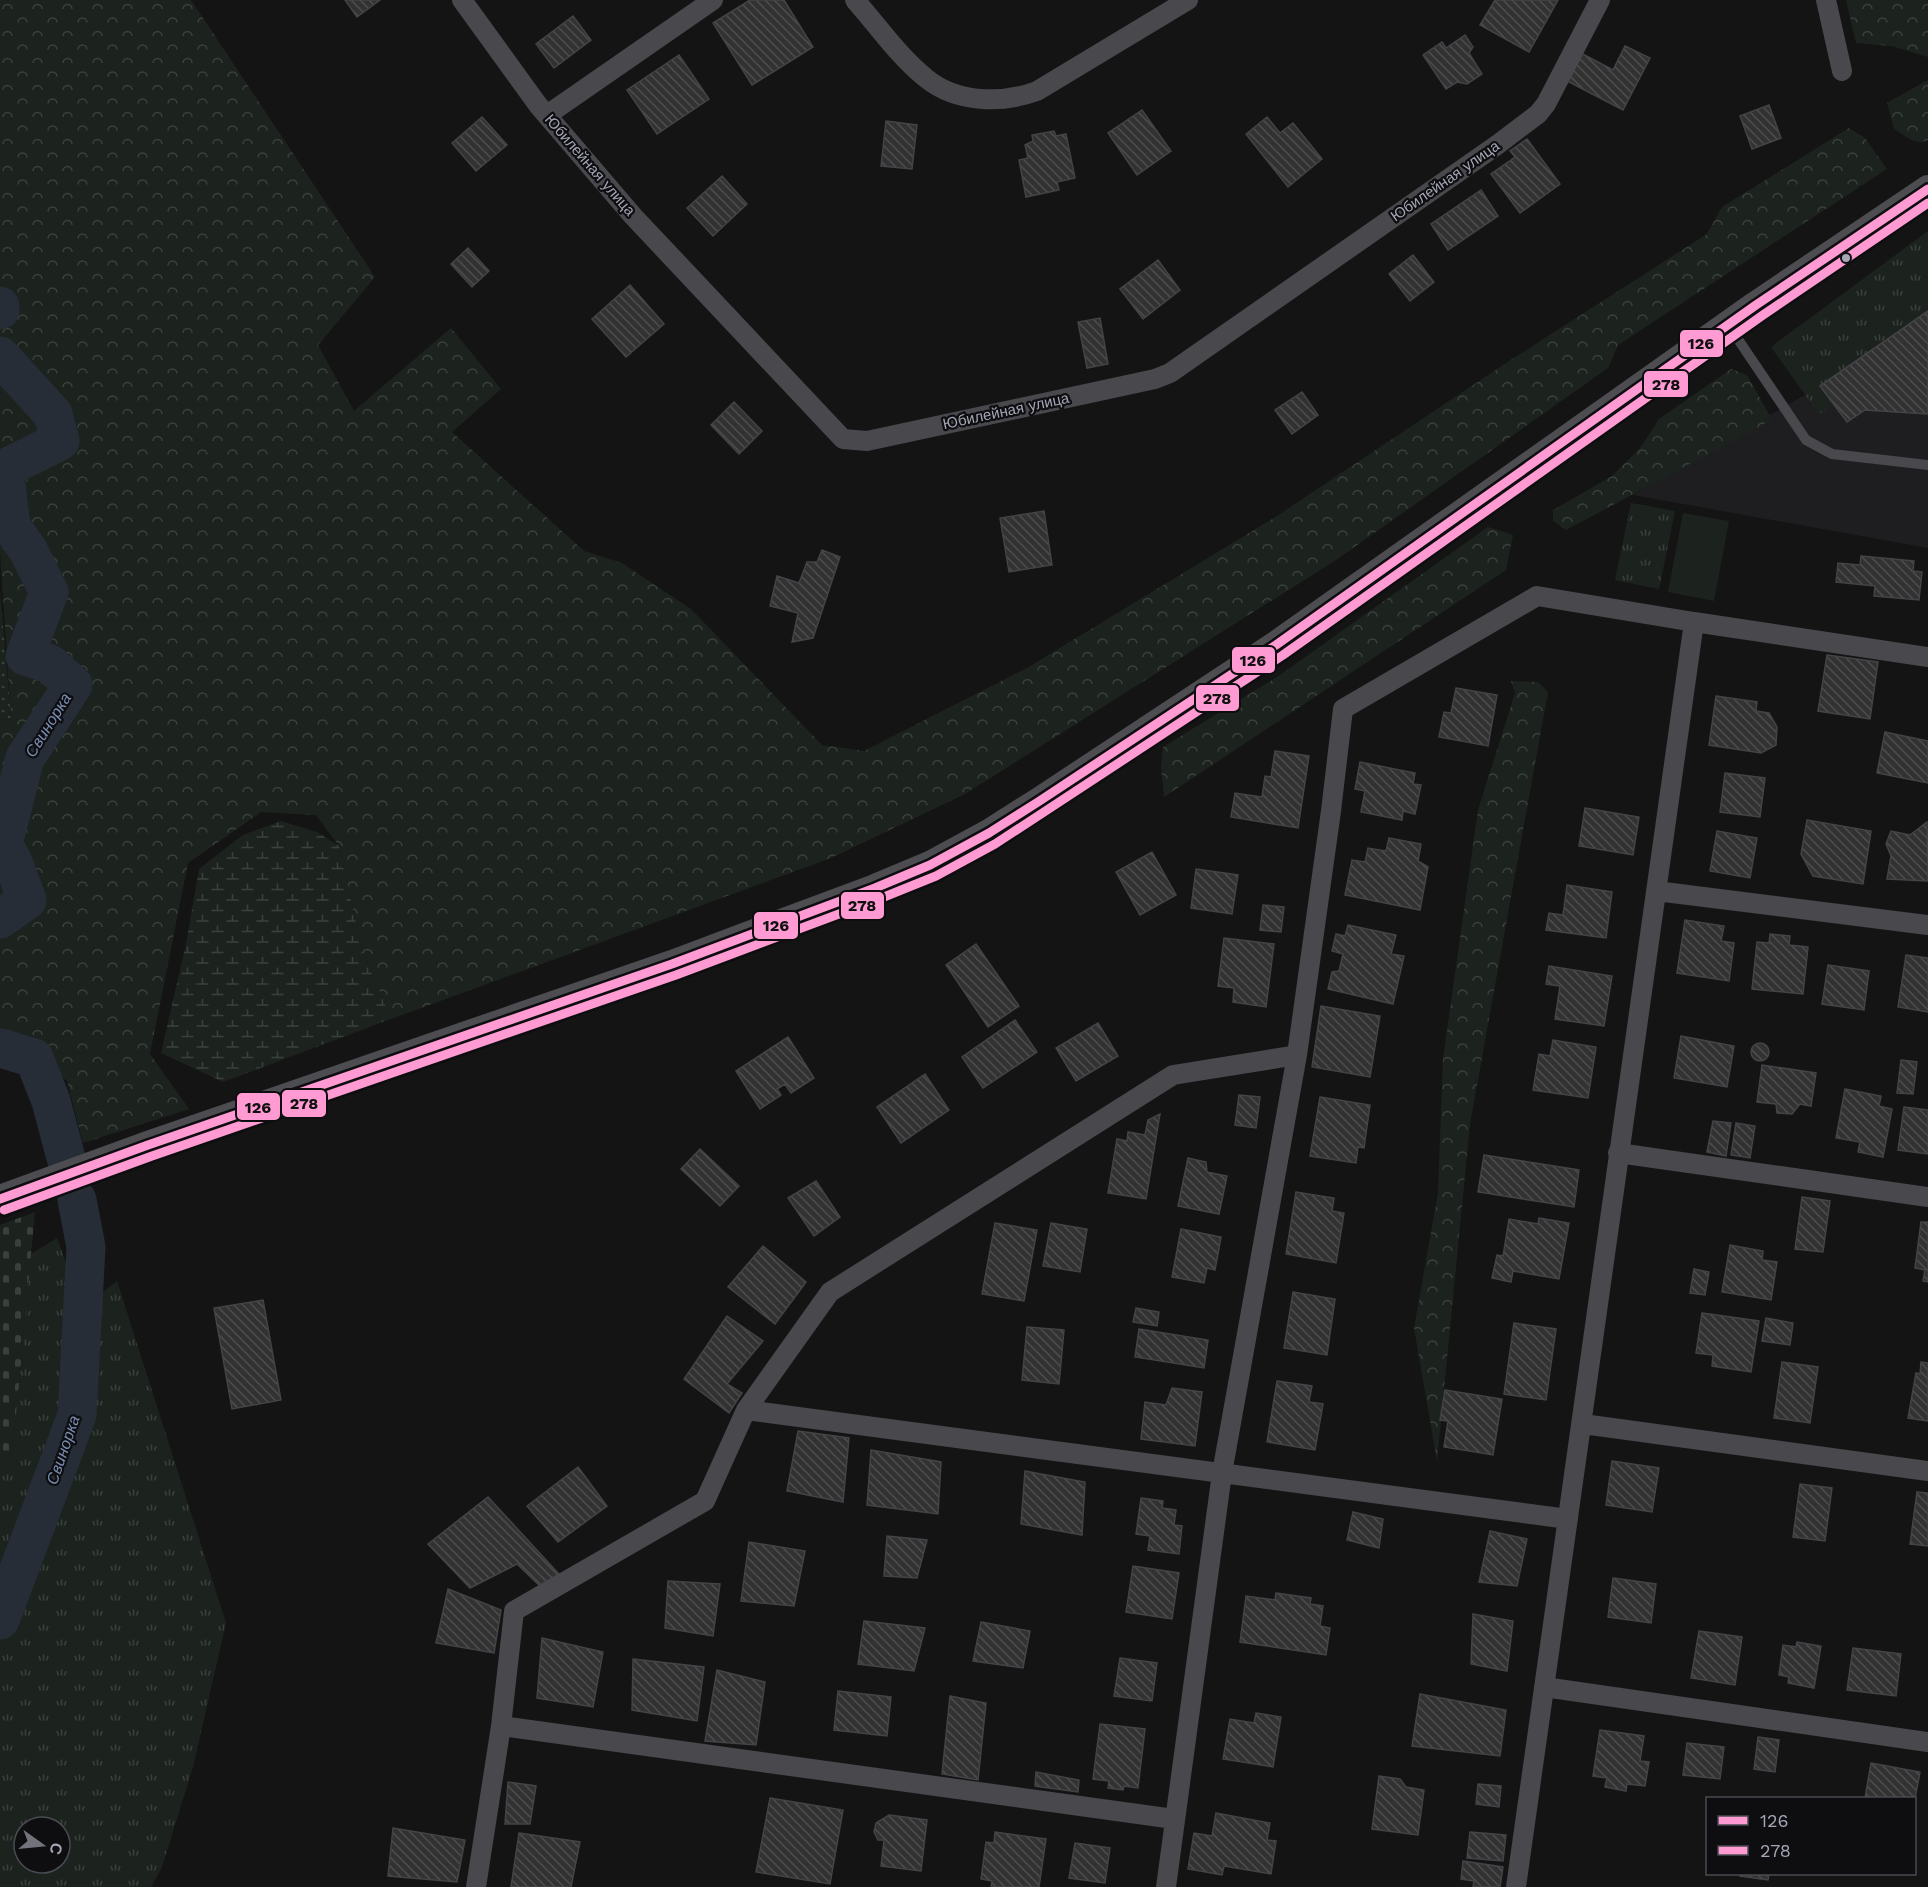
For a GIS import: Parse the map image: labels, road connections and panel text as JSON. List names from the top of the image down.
{
  "streets": {
    "street": ["Юбилейная улица"]
  },
  "water": ["Свинорка"],
  "lines": ["transit line 126", "transit line 278"],
  "legend": ["126", "278"],
  "north": "right"
}
